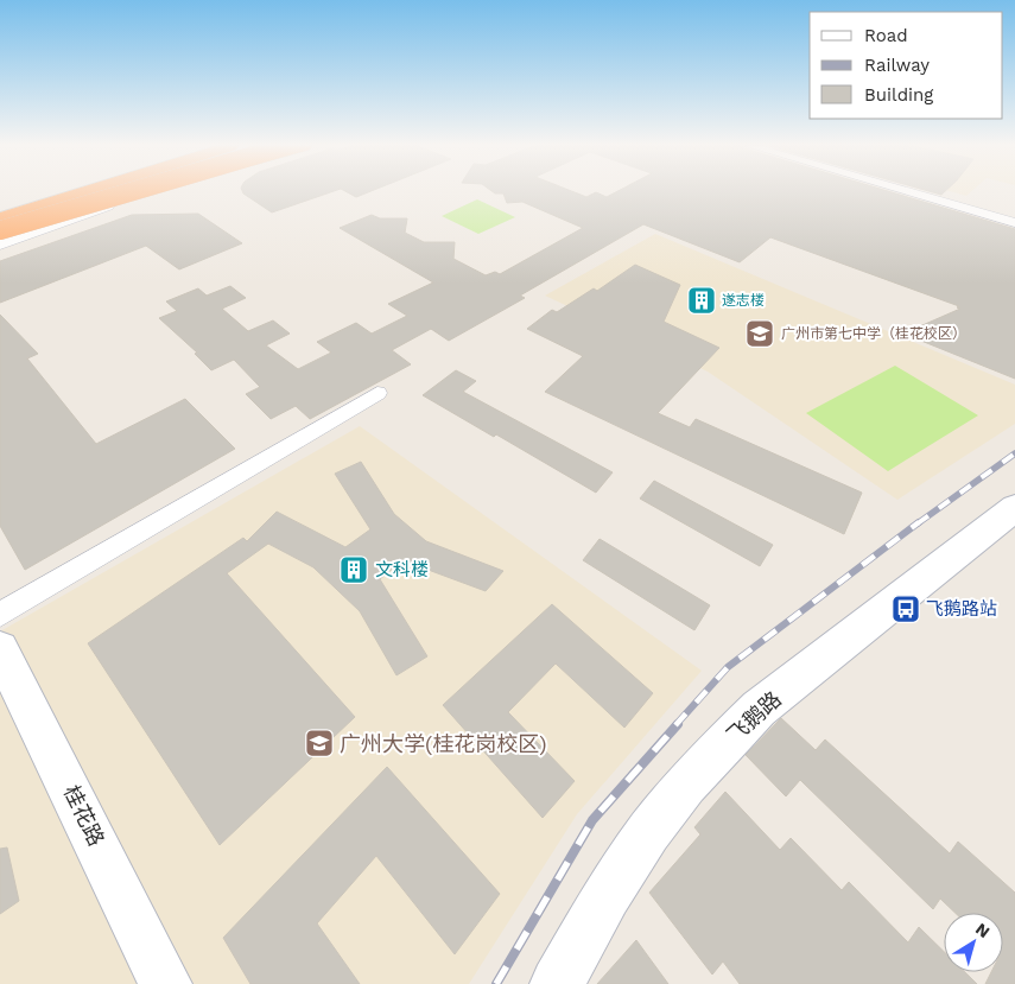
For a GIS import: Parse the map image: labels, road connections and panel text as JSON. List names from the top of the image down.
{
  "streets": {
    "street": ["飞鹅路", "桂花路"]
  },
  "places": {
    "building": ["遂志楼", "文科楼"],
    "school or university": ["广州市第七中学（桂花校区）", "广州大学(桂花岗校区)"],
    "bus stop": ["飞鹅路站"]
  },
  "legend": ["Road", "Railway", "Building"],
  "north": "top right"
}
